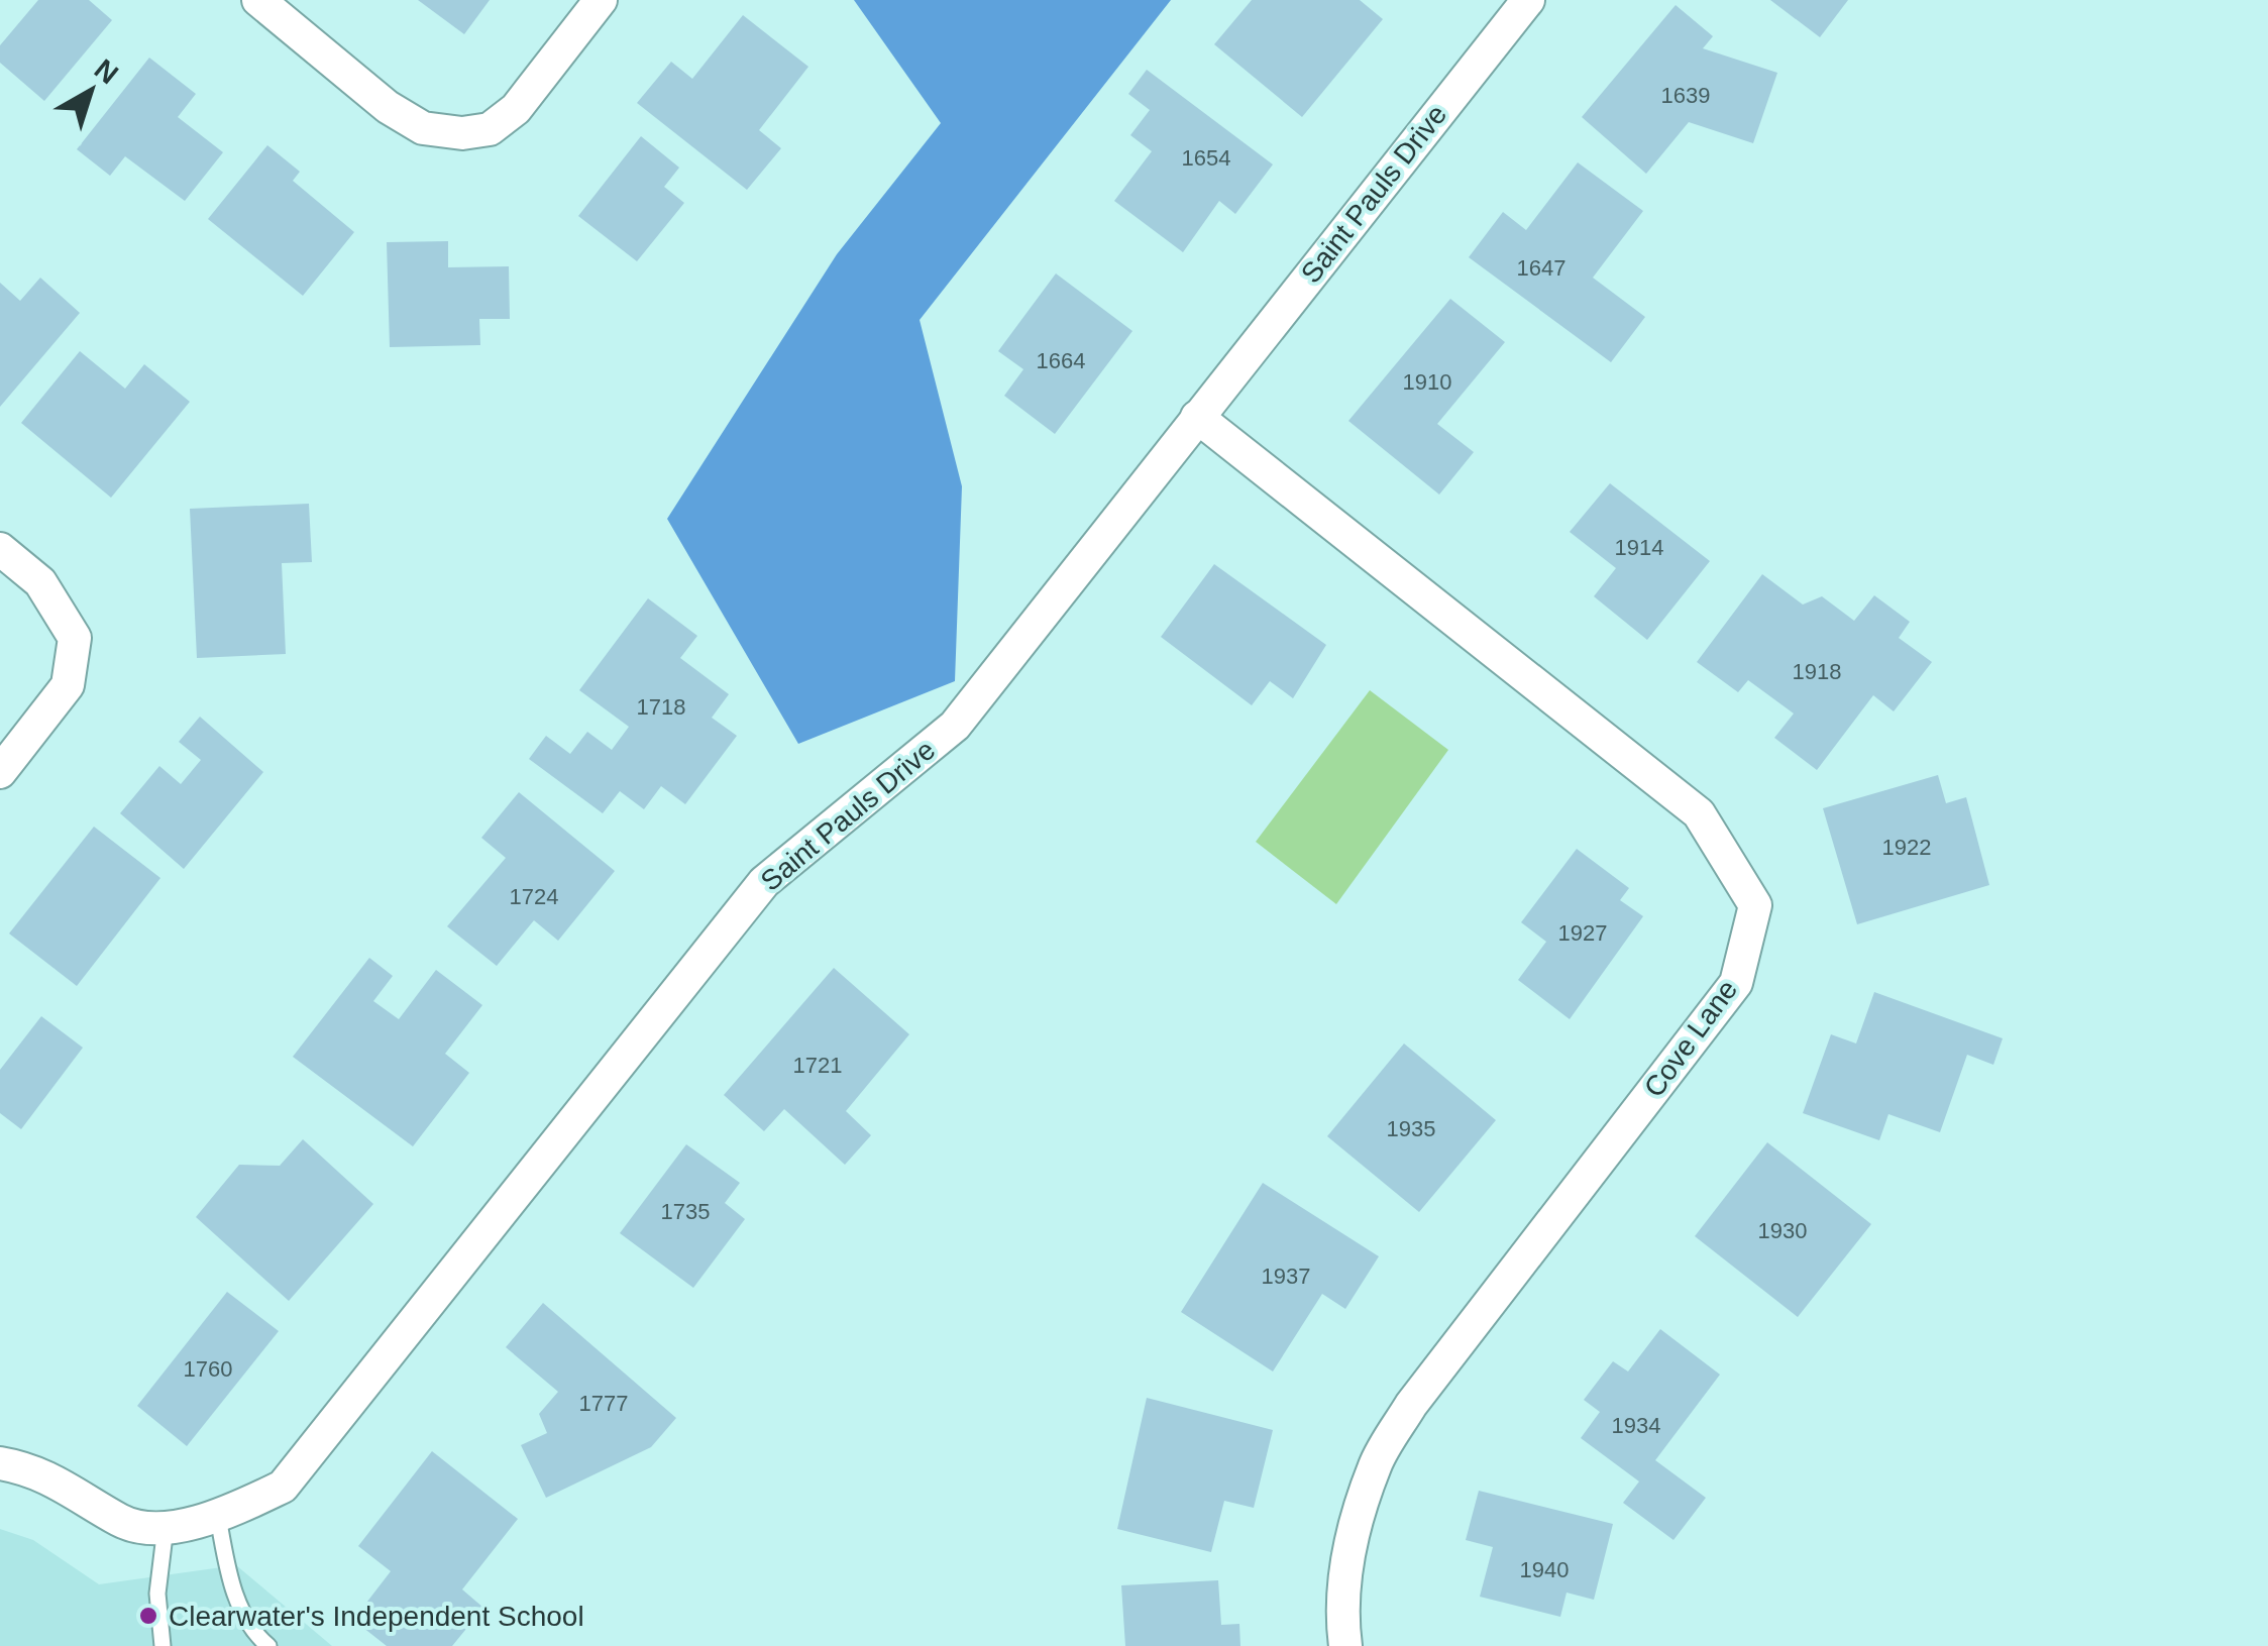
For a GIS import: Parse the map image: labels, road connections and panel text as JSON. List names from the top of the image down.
{
  "streets": {
    "street": ["Saint Pauls Drive", "Cove Lane"]
  },
  "crossings": [
    ["Saint Pauls Drive", "Cove Lane"]
  ],
  "places": ["Clearwater's Independent School"],
  "house_numbers": [
    "1639",
    "1654",
    "1647",
    "1664",
    "1910",
    "1914",
    "1918",
    "1718",
    "1922",
    "1724",
    "1927",
    "1721",
    "1935",
    "1735",
    "1930",
    "1937",
    "1760",
    "1777",
    "1934",
    "1940"
  ],
  "north": "top right"
}
